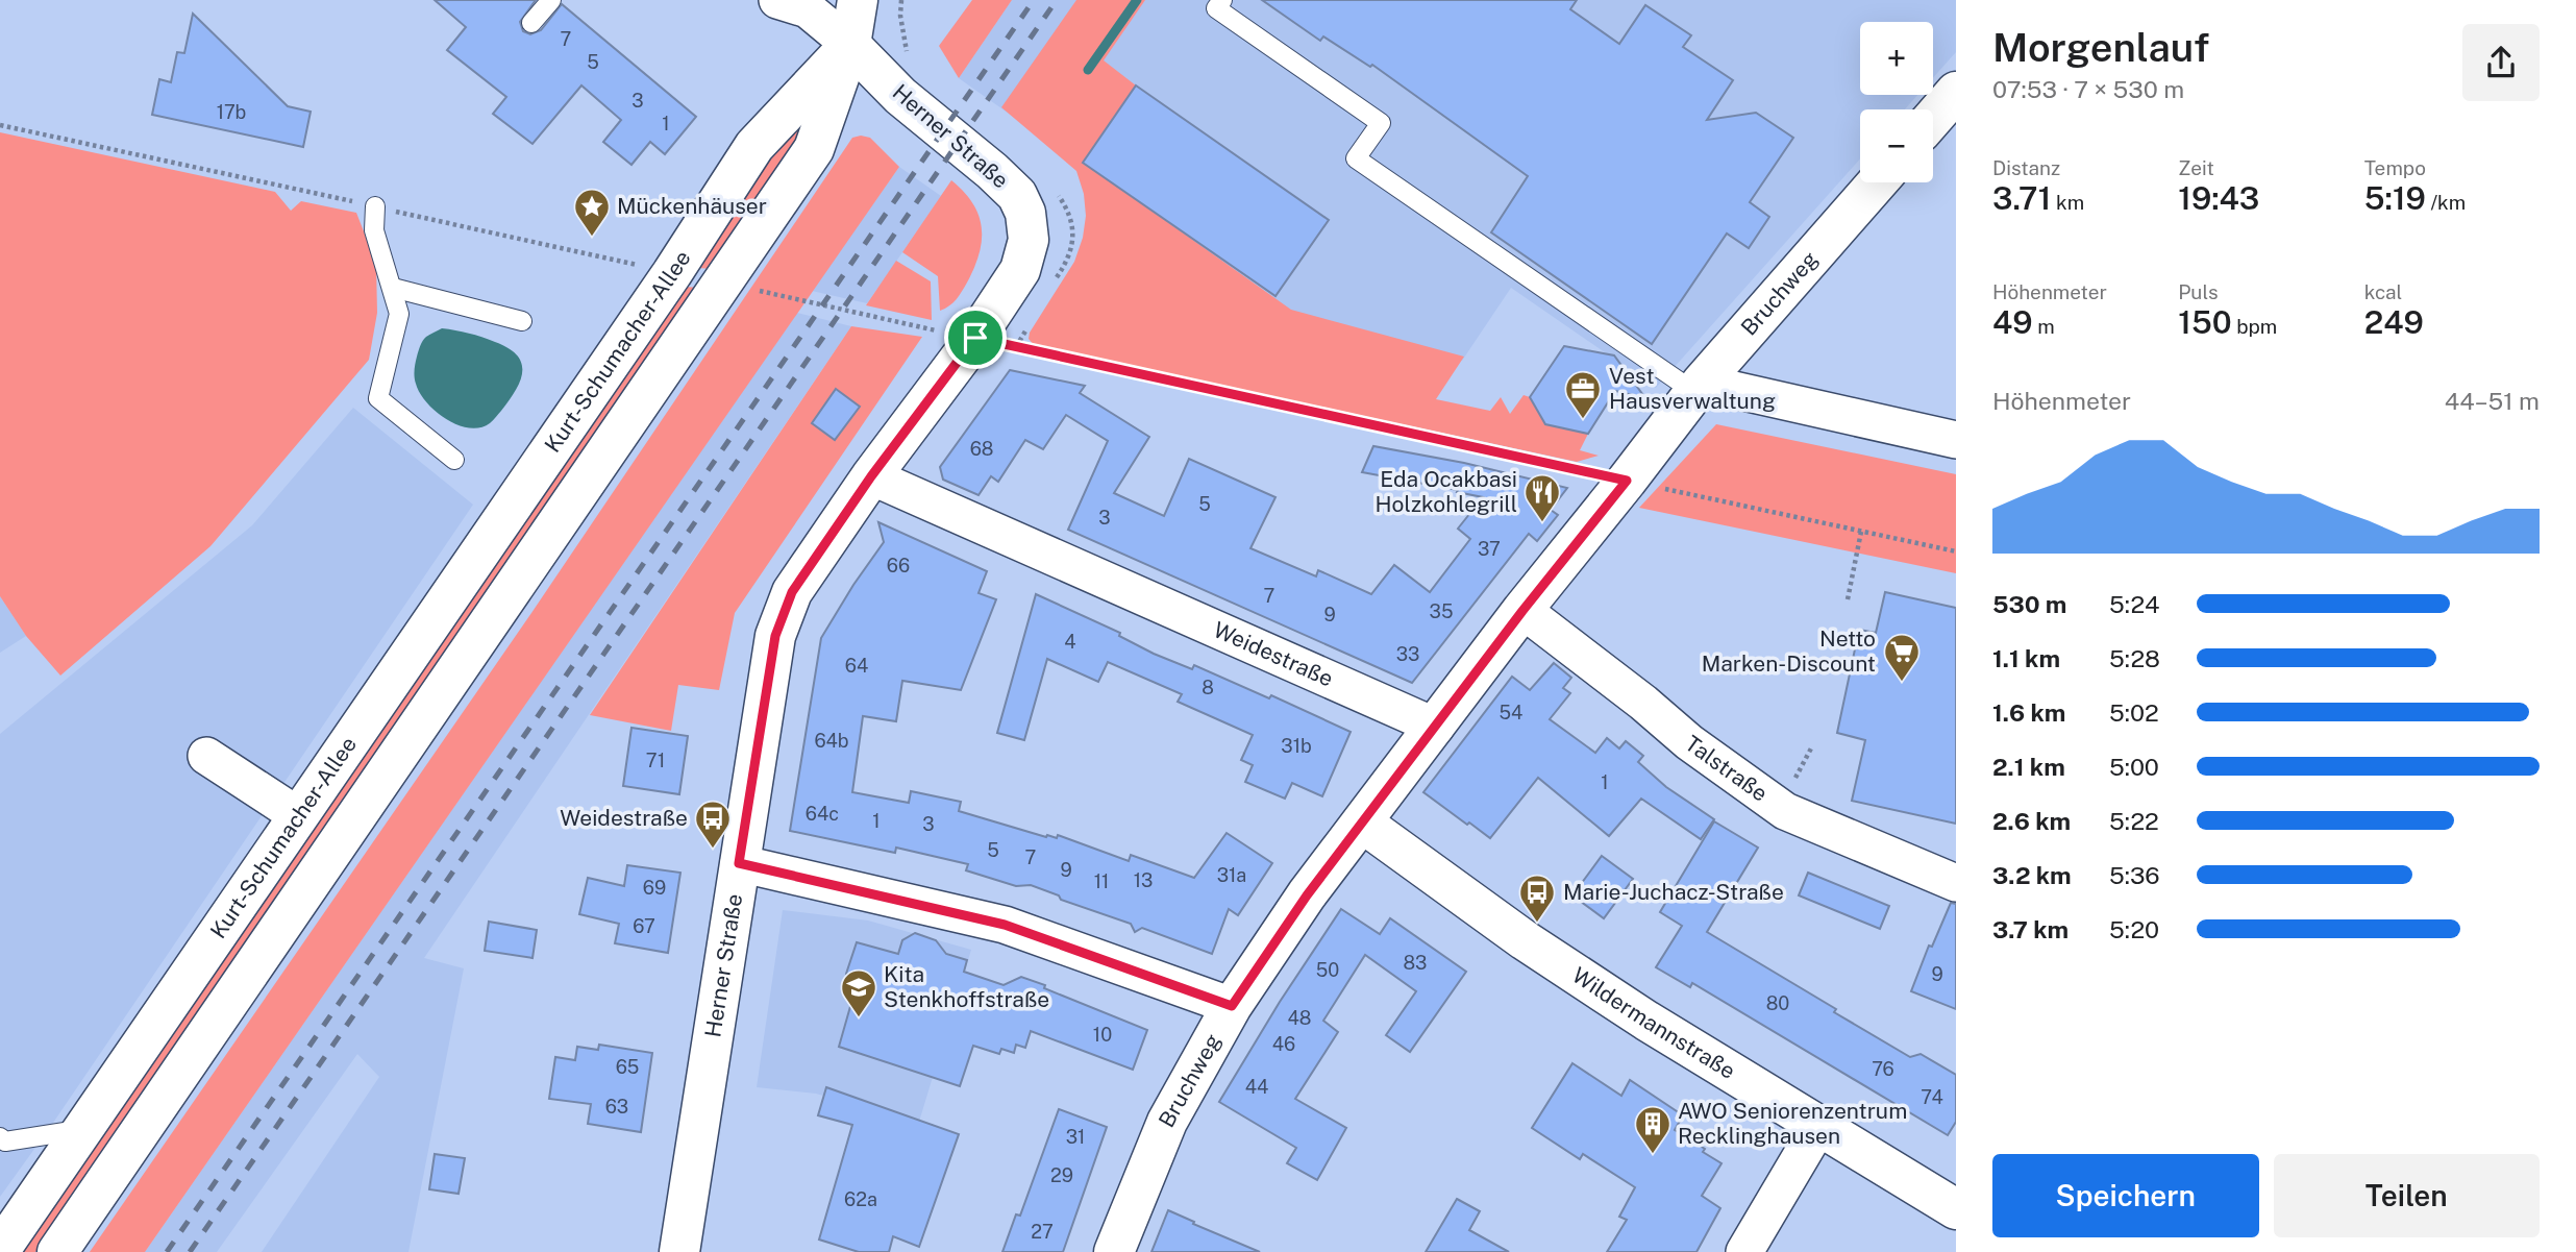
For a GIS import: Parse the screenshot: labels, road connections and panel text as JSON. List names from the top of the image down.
{
  "streets": {
    "main road": [
      "Herner Straße",
      "Bruchweg",
      "Kurt-Schumacher-Allee",
      "Wildermannstraße"
    ],
    "street": ["Weidestraße", "Talstraße"]
  },
  "crossings": [
    ["Herner Straße", "Kurt-Schumacher-Allee"],
    ["Herner Straße", "Weidestraße"],
    ["Bruchweg", "Weidestraße"],
    ["Bruchweg", "Talstraße"],
    ["Bruchweg", "Wildermannstraße"]
  ],
  "places": {
    "place": ["Mückenhäuser"],
    "office": ["Vest Hausverwaltung"],
    "restaurant": ["Eda Ocakbasi Holzkohlegrill"],
    "supermarket": ["Netto Marken-Discount"],
    "bus stop": ["Weidestraße", "Marie-Juchacz-Straße"],
    "school or university": ["Kita Stenkhoffstraße"],
    "building": ["AWO Seniorenzentrum Recklinghausen"]
  },
  "house_numbers": [
    "7",
    "5",
    "3",
    "17b",
    "1",
    "68",
    "5",
    "3",
    "37",
    "66",
    "7",
    "35",
    "9",
    "4",
    "33",
    "64",
    "8",
    "54",
    "64b",
    "31b",
    "71",
    "1",
    "64c",
    "1",
    "3",
    "5",
    "7",
    "9",
    "31a",
    "13",
    "11",
    "69",
    "67",
    "83",
    "50",
    "9",
    "80",
    "48",
    "10",
    "46",
    "65",
    "76",
    "44",
    "74",
    "63",
    "31",
    "29",
    "62a",
    "27"
  ],
  "page": {
    "heading": ["Morgenlauf", "07:53 · 7 × 530 m"],
    "map_buttons": ["+", "−"],
    "stats": [
      ["Distanz", "3.71 km"],
      ["Zeit", "19:43"],
      ["Tempo", "5:19 /km"],
      ["Höhenmeter", "49 m"],
      ["Puls", "150 bpm"],
      ["kcal", "249"]
    ],
    "chart": ["Höhenmeter", "44–51 m"],
    "list": [
      {
        "name": "530 m",
        "note": "5:24"
      },
      {
        "name": "1.1 km",
        "note": "5:28"
      },
      {
        "name": "1.6 km",
        "note": "5:02"
      },
      {
        "name": "2.1 km",
        "note": "5:00"
      },
      {
        "name": "2.6 km",
        "note": "5:22"
      },
      {
        "name": "3.2 km",
        "note": "5:36"
      },
      {
        "name": "3.7 km",
        "note": "5:20"
      }
    ],
    "buttons": ["Speichern", "Teilen"]
  }
}
